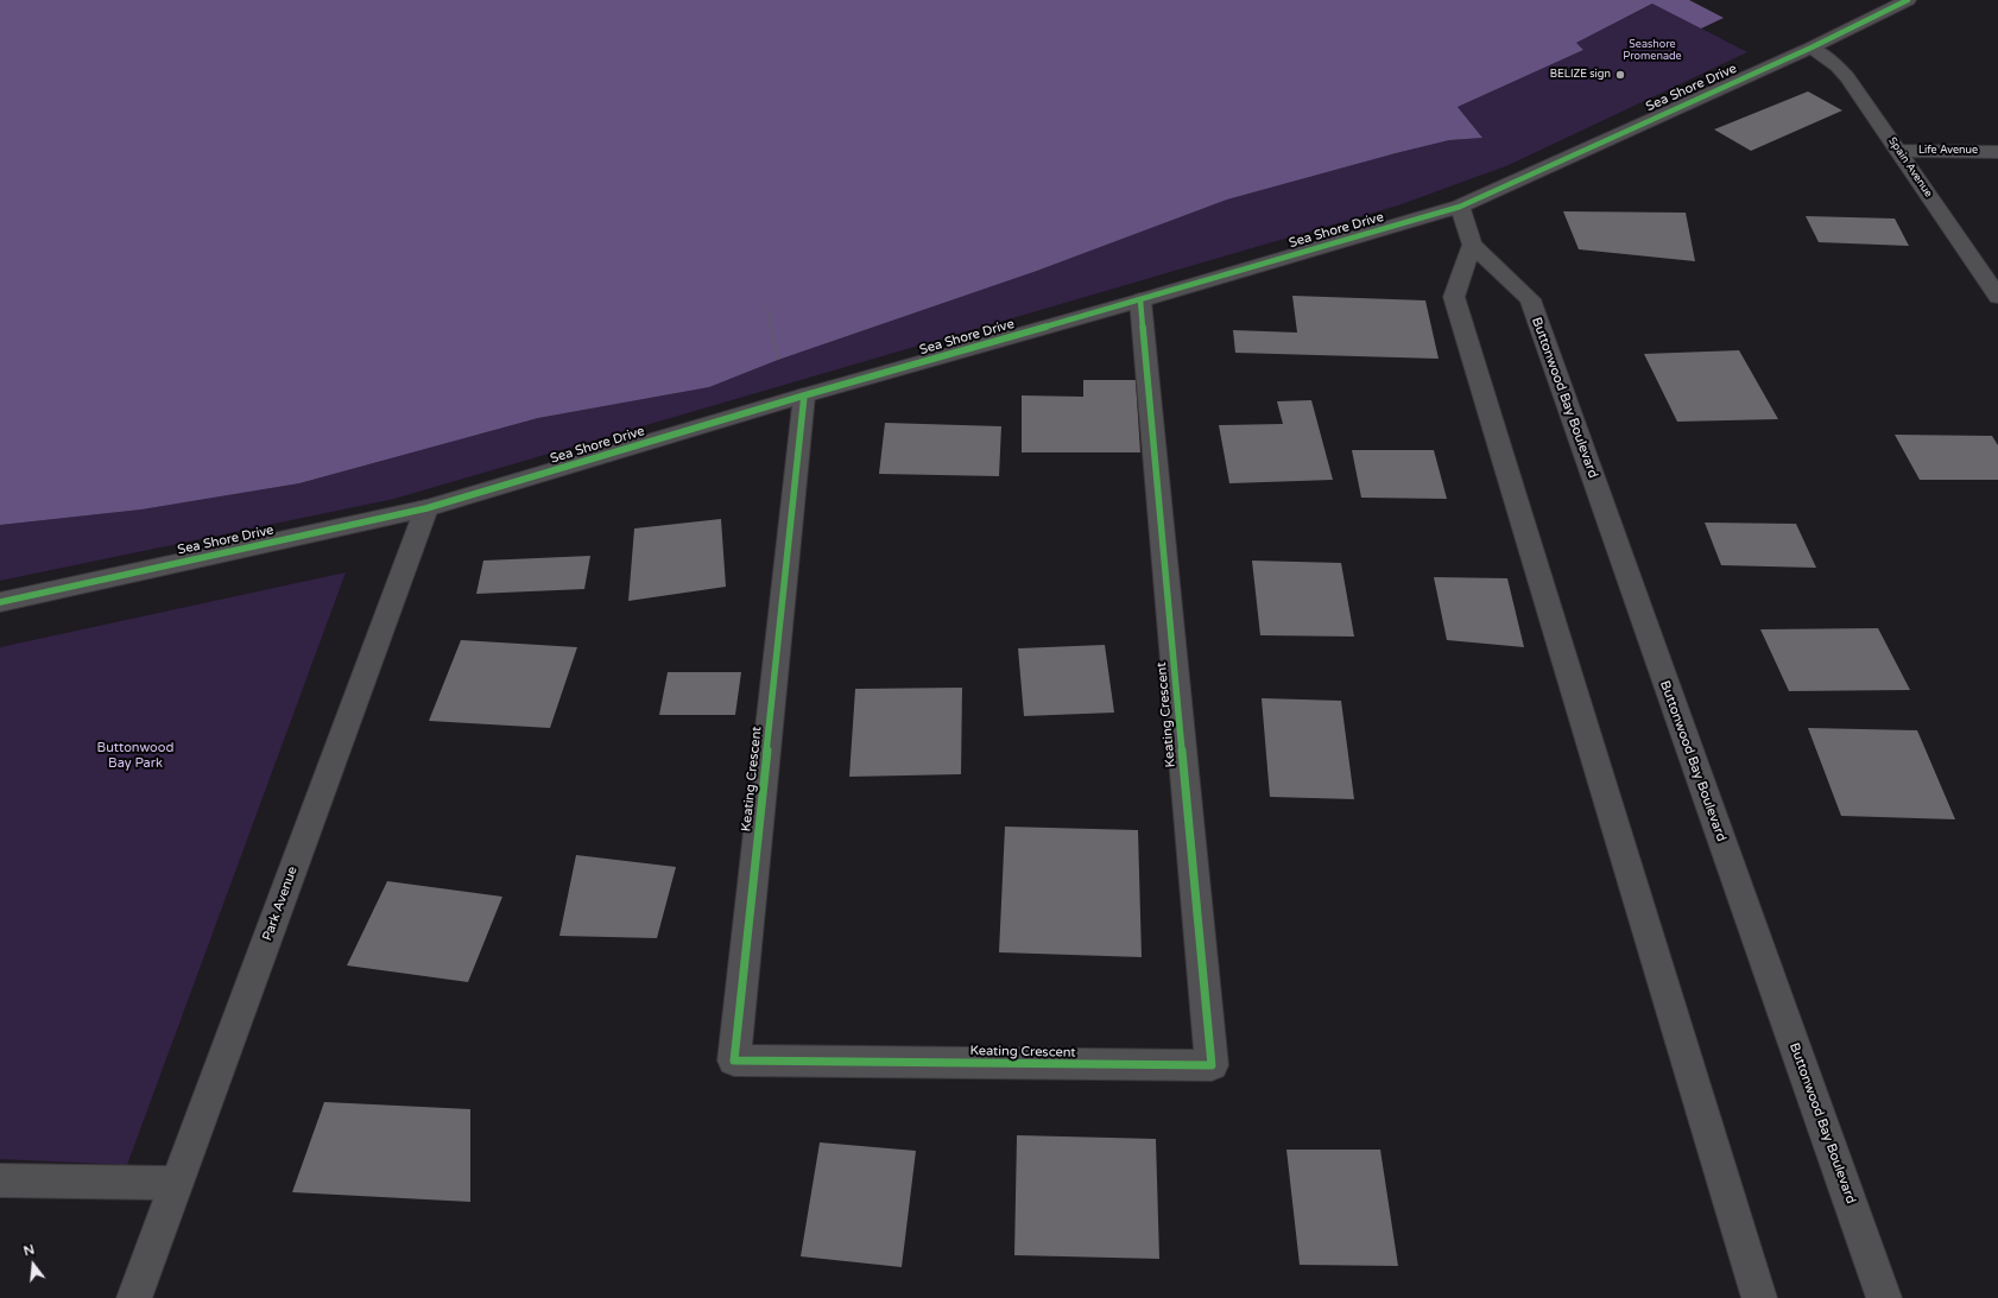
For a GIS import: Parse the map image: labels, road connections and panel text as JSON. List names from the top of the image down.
{
  "streets": {
    "street": [
      "Sea Shore Drive",
      "Life Avenue",
      "Spain Avenue",
      "Buttonwood Bay Boulevard",
      "Keating Crescent",
      "Park Avenue"
    ]
  },
  "crossings": [
    ["Sea Shore Drive", "Spain Avenue"],
    ["Sea Shore Drive", "Buttonwood Bay Boulevard"],
    ["Sea Shore Drive", "Keating Crescent"],
    ["Sea Shore Drive", "Park Avenue"],
    ["Life Avenue", "Spain Avenue"]
  ],
  "parks": ["Seashore Promenade", "Buttonwood Bay Park"],
  "places": ["BELIZE sign"],
  "north": "top"
}
